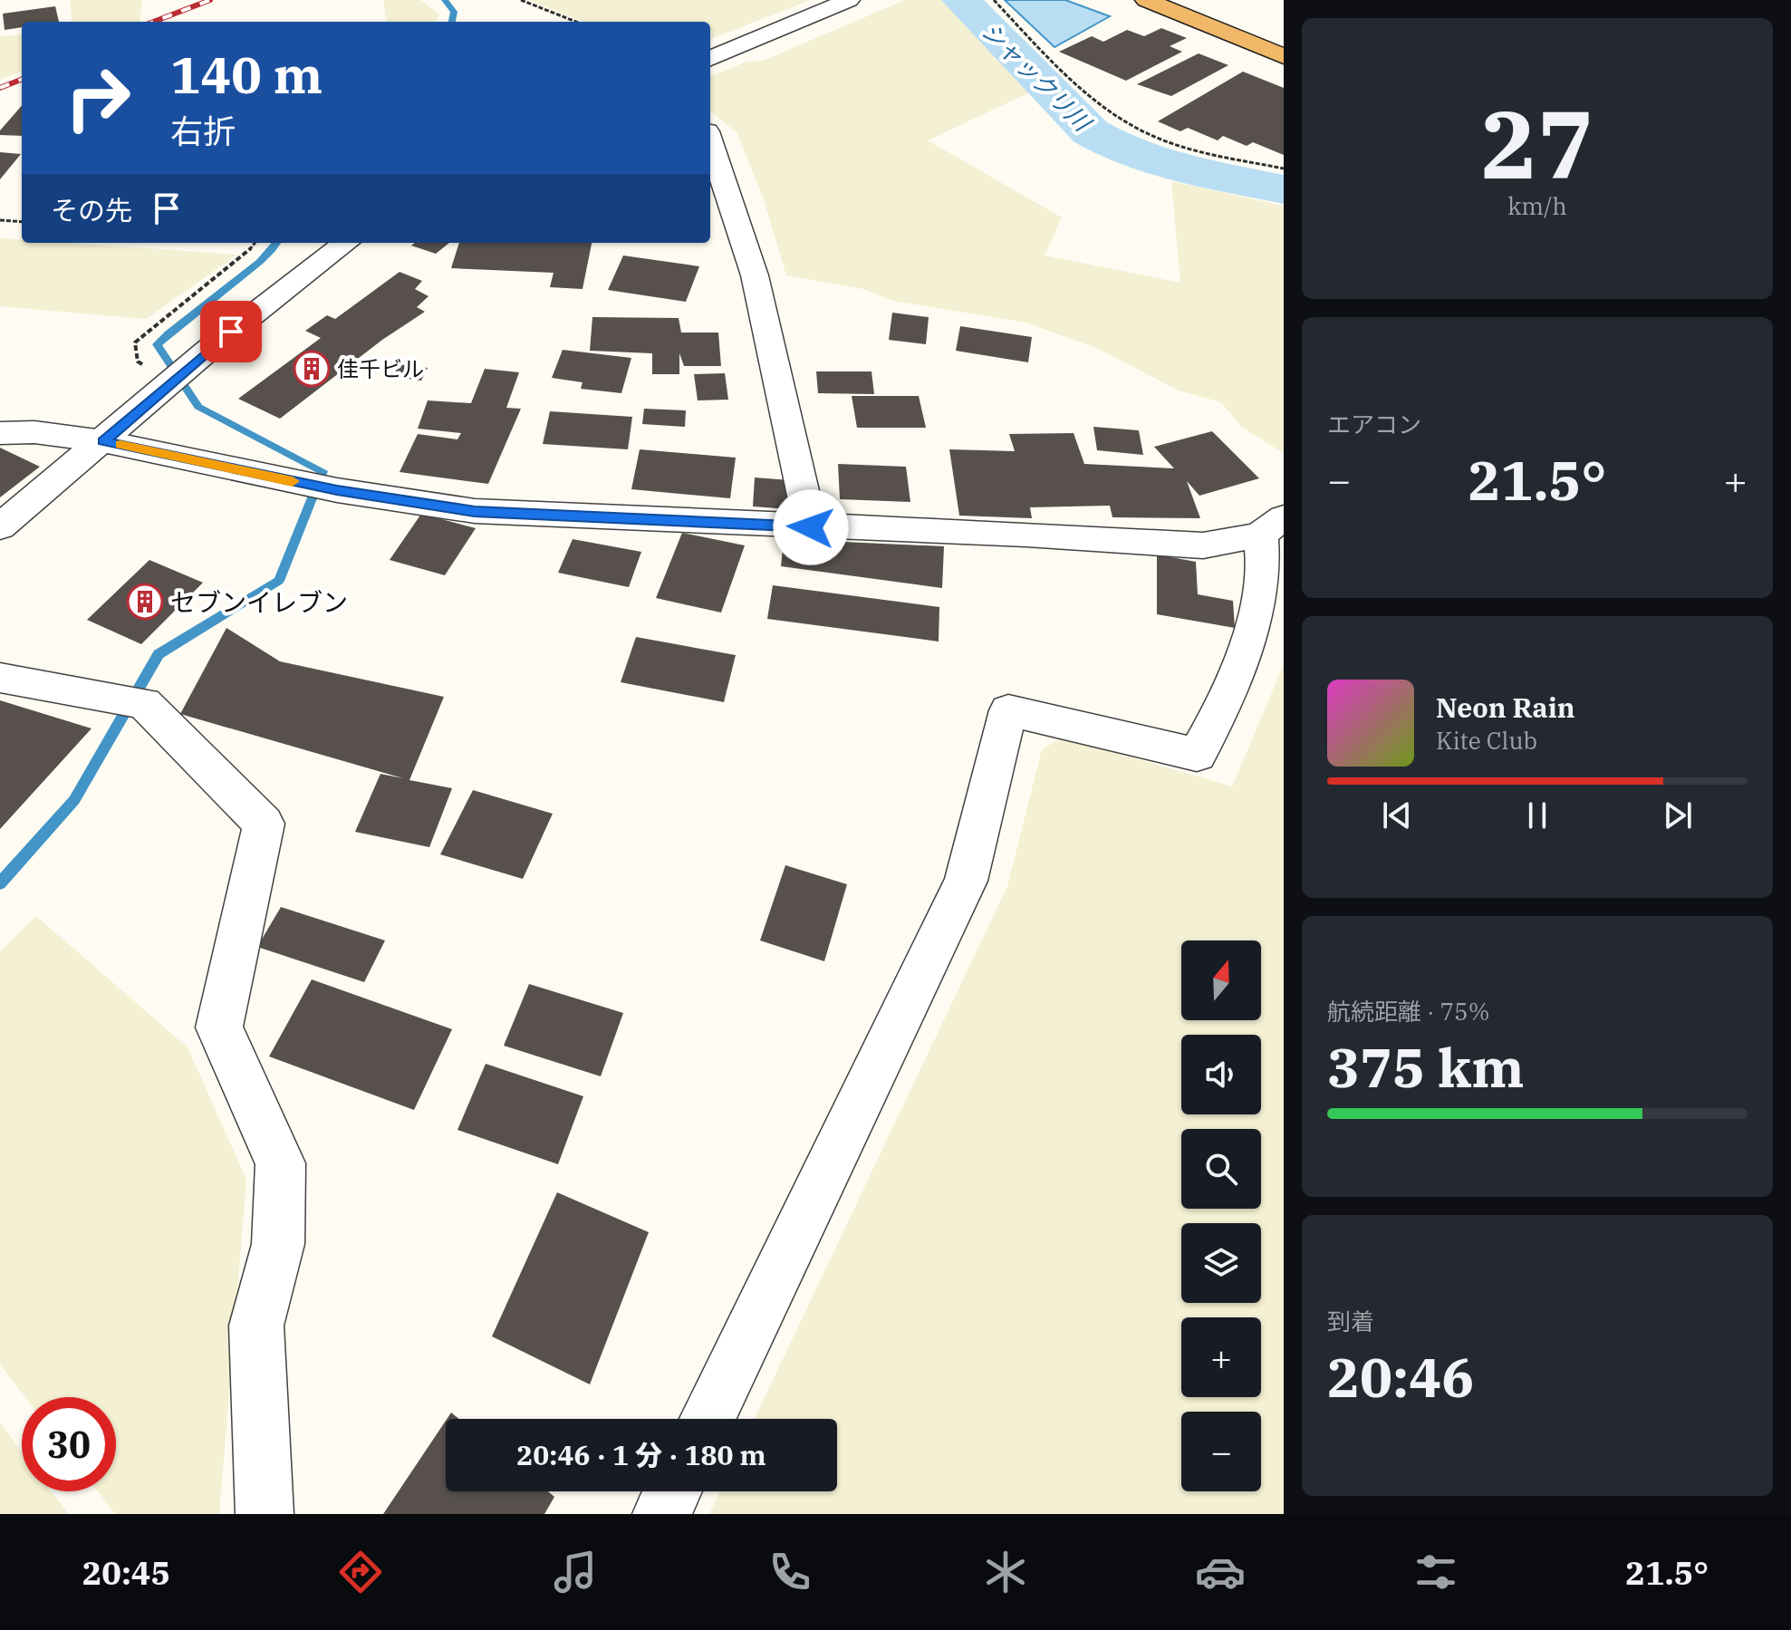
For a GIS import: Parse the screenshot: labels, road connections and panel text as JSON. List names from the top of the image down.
{
  "water": ["シャックリ川"],
  "places": {
    "building": ["佳千ビル", "セブンイレブン"]
  },
  "north": "top",
  "page": {
    "tile": [
      ["27", "km/h"],
      "エアコン",
      ["航続距離 · 75%", "375 km"],
      ["到着", "20:46"]
    ],
    "turn": ["140 m", "右折"],
    "then": "その先",
    "heat": ["−", "21.5°", "+"],
    "song": ["Neon Rain", "Kite Club"],
    "map_buttons": ["+", "−"],
    "limit": "30",
    "trip": "20:46 · 1 分 · 180 m",
    "tabs": ["20:45", "21.5°"]
  }
}
